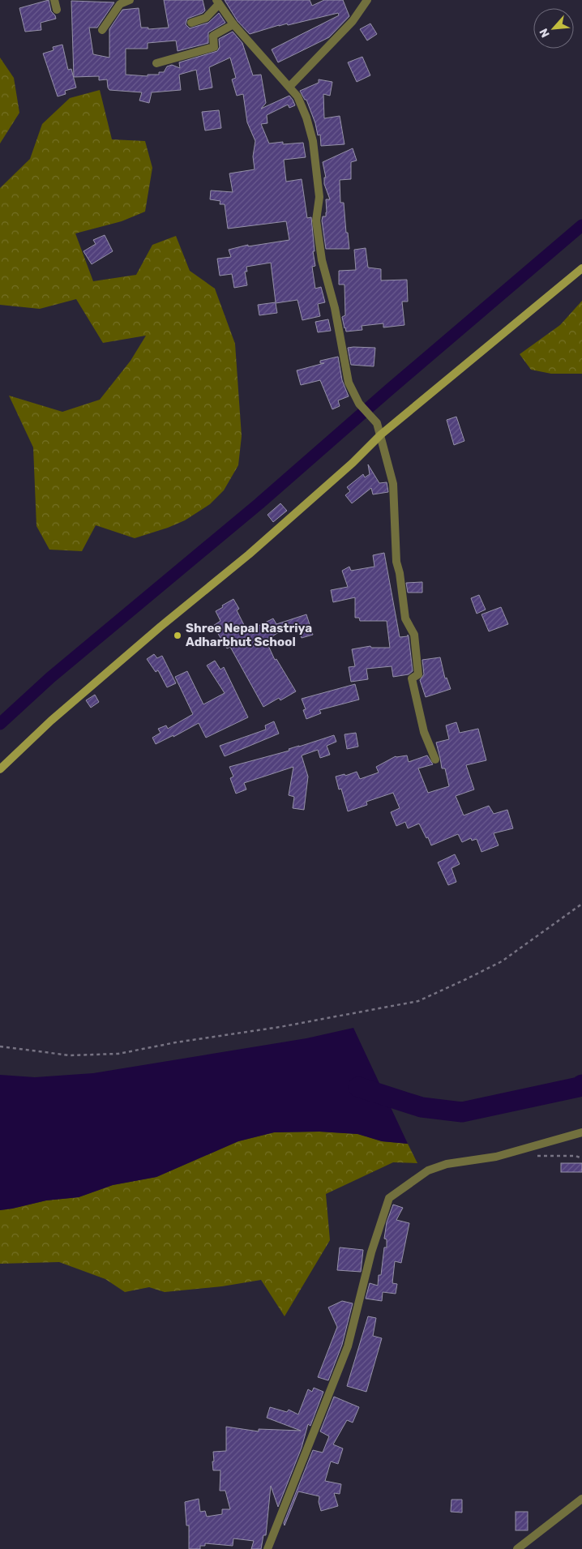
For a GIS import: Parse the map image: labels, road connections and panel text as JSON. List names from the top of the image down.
{
  "places": ["Shree Nepal Rastriya Adharbhut School"],
  "north": "bottom left"
}
